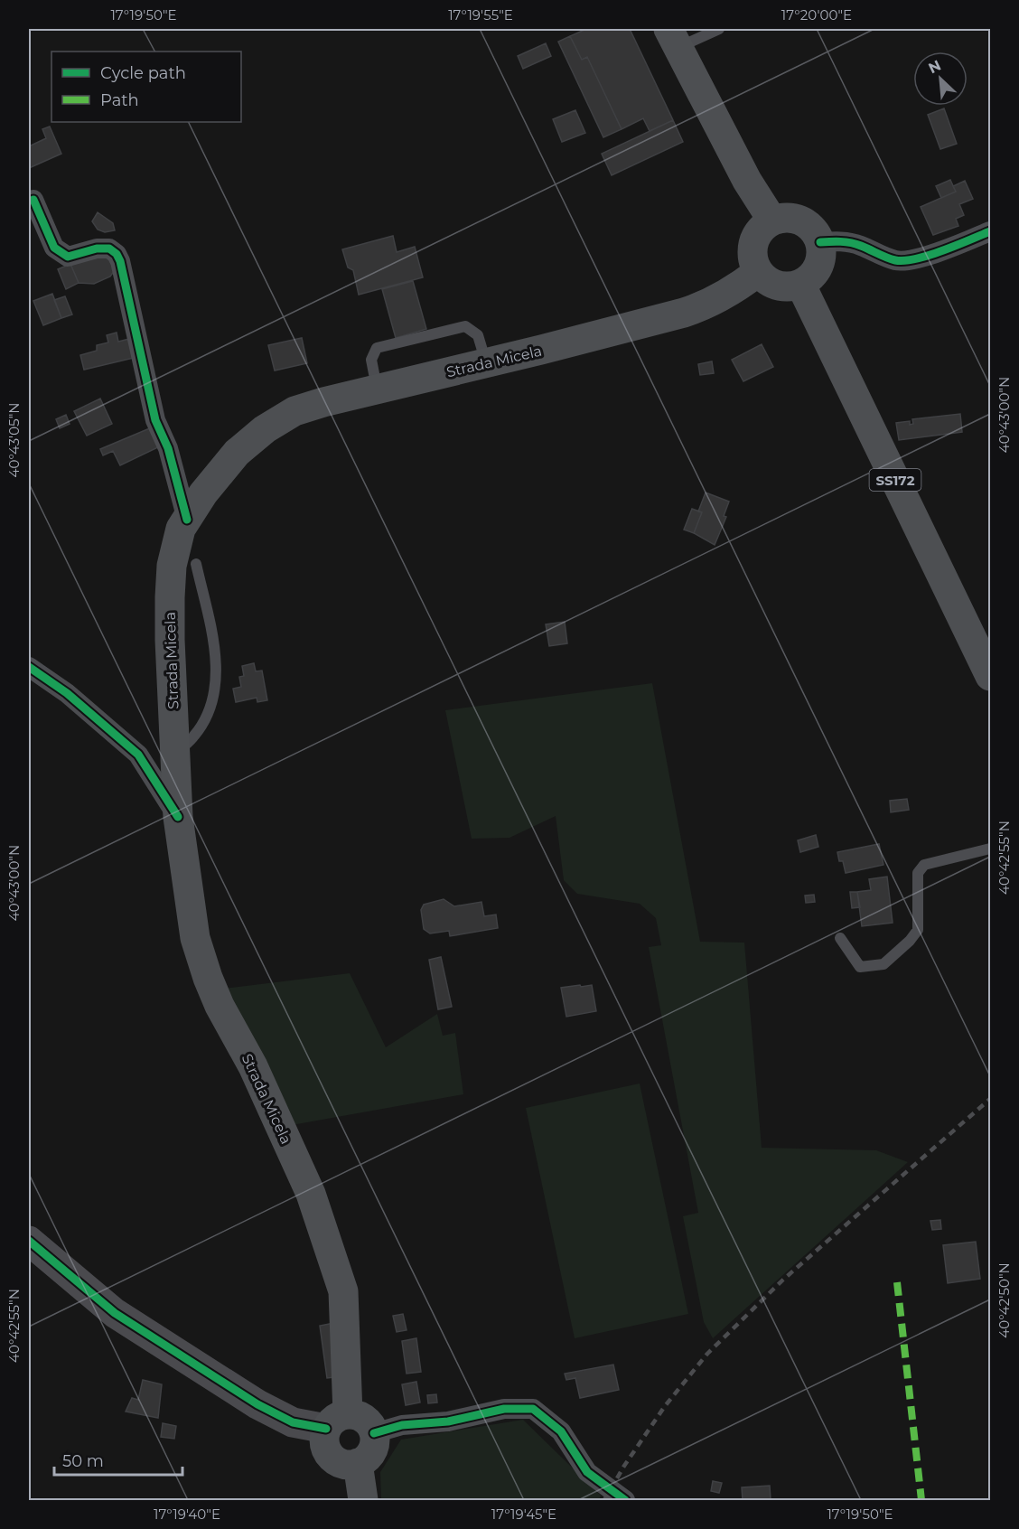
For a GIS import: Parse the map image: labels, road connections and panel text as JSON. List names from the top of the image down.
{
  "streets": {
    "main road": ["Strada Micela", "SS172"]
  },
  "crossings": [
    ["Strada Micela", "SS172"]
  ],
  "legend": ["Cycle path", "Path"],
  "scale_bar": "50 m",
  "north": "top left",
  "coordinates": [
    "17°19'50\"E",
    "17°19'55\"E",
    "17°20'00\"E",
    "40°43'00\"N",
    "40°43'05\"N",
    "40°42'55\"N",
    "40°42'50\"N",
    "17°19'40\"E",
    "17°19'45\"E"
  ]
}
